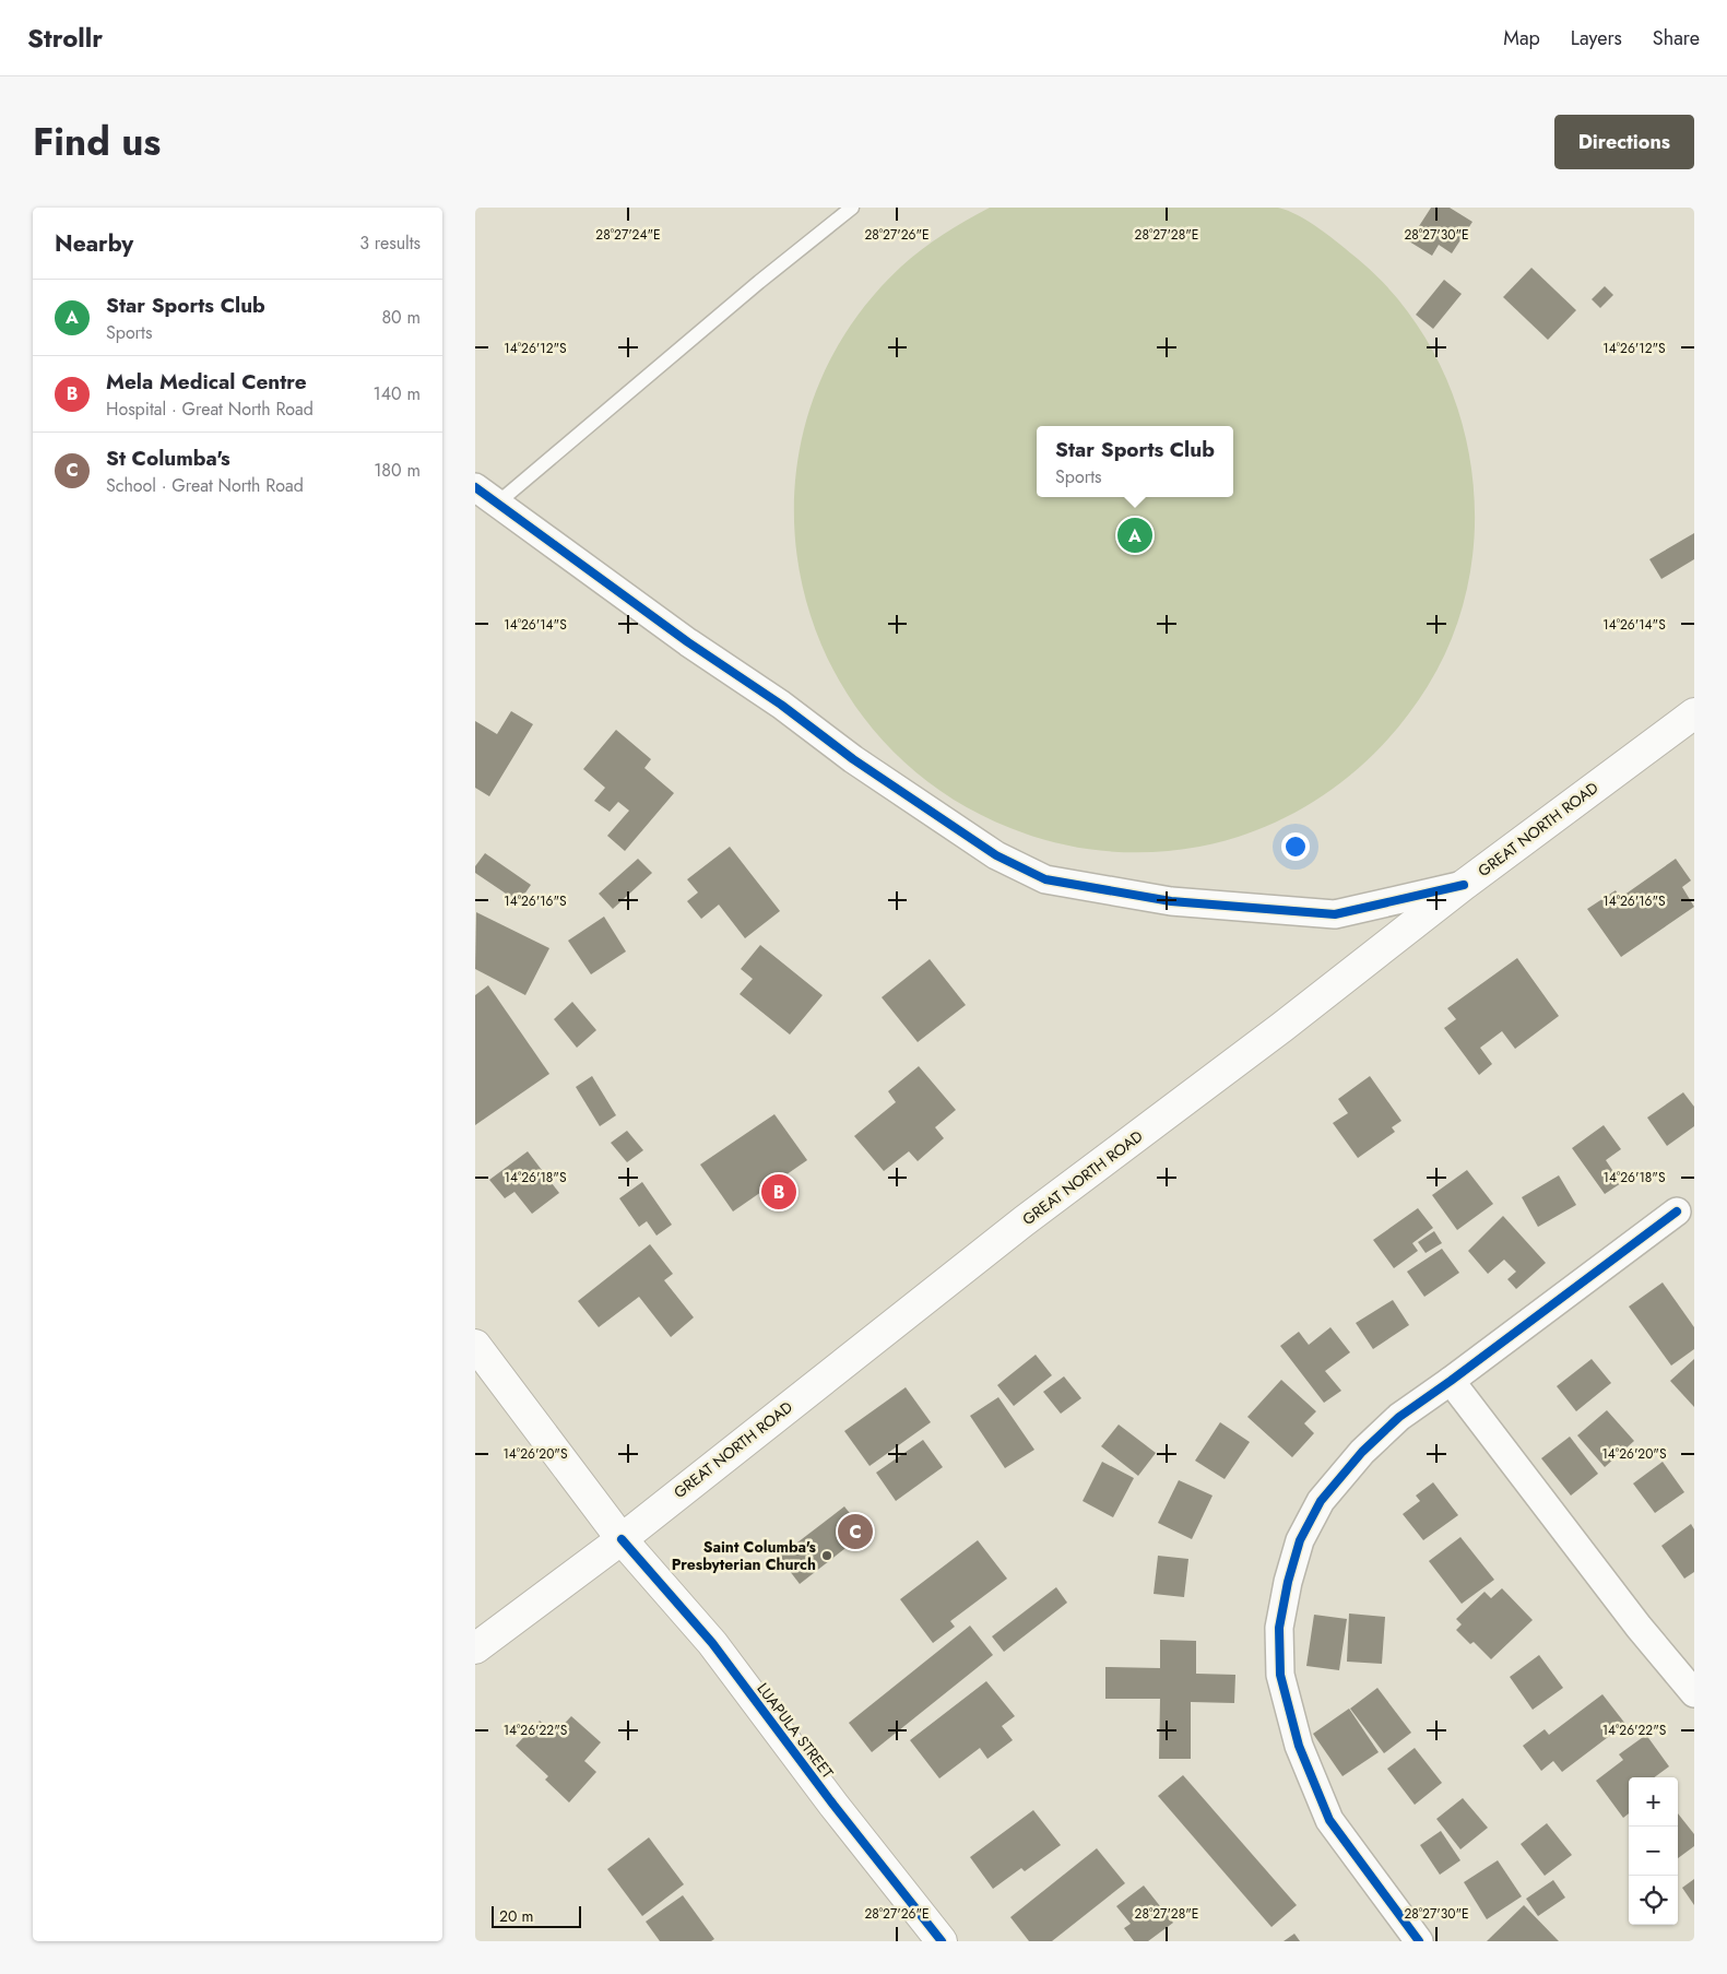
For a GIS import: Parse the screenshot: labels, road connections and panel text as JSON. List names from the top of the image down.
{
  "streets": {
    "main road": ["GREAT NORTH ROAD", "LUAPULA STREET"]
  },
  "crossings": [
    ["GREAT NORTH ROAD", "LUAPULA STREET"]
  ],
  "places": ["Saint Columba's Presbyterian Church"],
  "scale_bar": "20 m",
  "page": {
    "header": "Strollr",
    "nav": ["Map", "Layers", "Share"],
    "title": "Find us",
    "buttons": "Directions",
    "heading": ["Nearby", "3 results"],
    "list": [
      {
        "mark": "A",
        "name": "Star Sports Club",
        "note": "Sports",
        "value": "80 m"
      },
      {
        "mark": "B",
        "name": "Mela Medical Centre",
        "note": "Hospital · Great North Road",
        "value": "140 m"
      },
      {
        "mark": "C",
        "name": "St Columba's",
        "note": "School · Great North Road",
        "value": "180 m"
      }
    ],
    "popup": ["Star Sports Club", "Sports"],
    "pins": ["A", "B", "C"],
    "map_buttons": ["+", "−"],
    "scale": "20 m"
  },
  "coordinates": [
    "28°27'24\"E",
    "28°27'26\"E",
    "28°27'28\"E",
    "28°27'30\"E",
    "14°26'12\"S",
    "14°26'14\"S",
    "14°26'16\"S",
    "14°26'18\"S",
    "14°26'20\"S",
    "14°26'22\"S"
  ]
}
